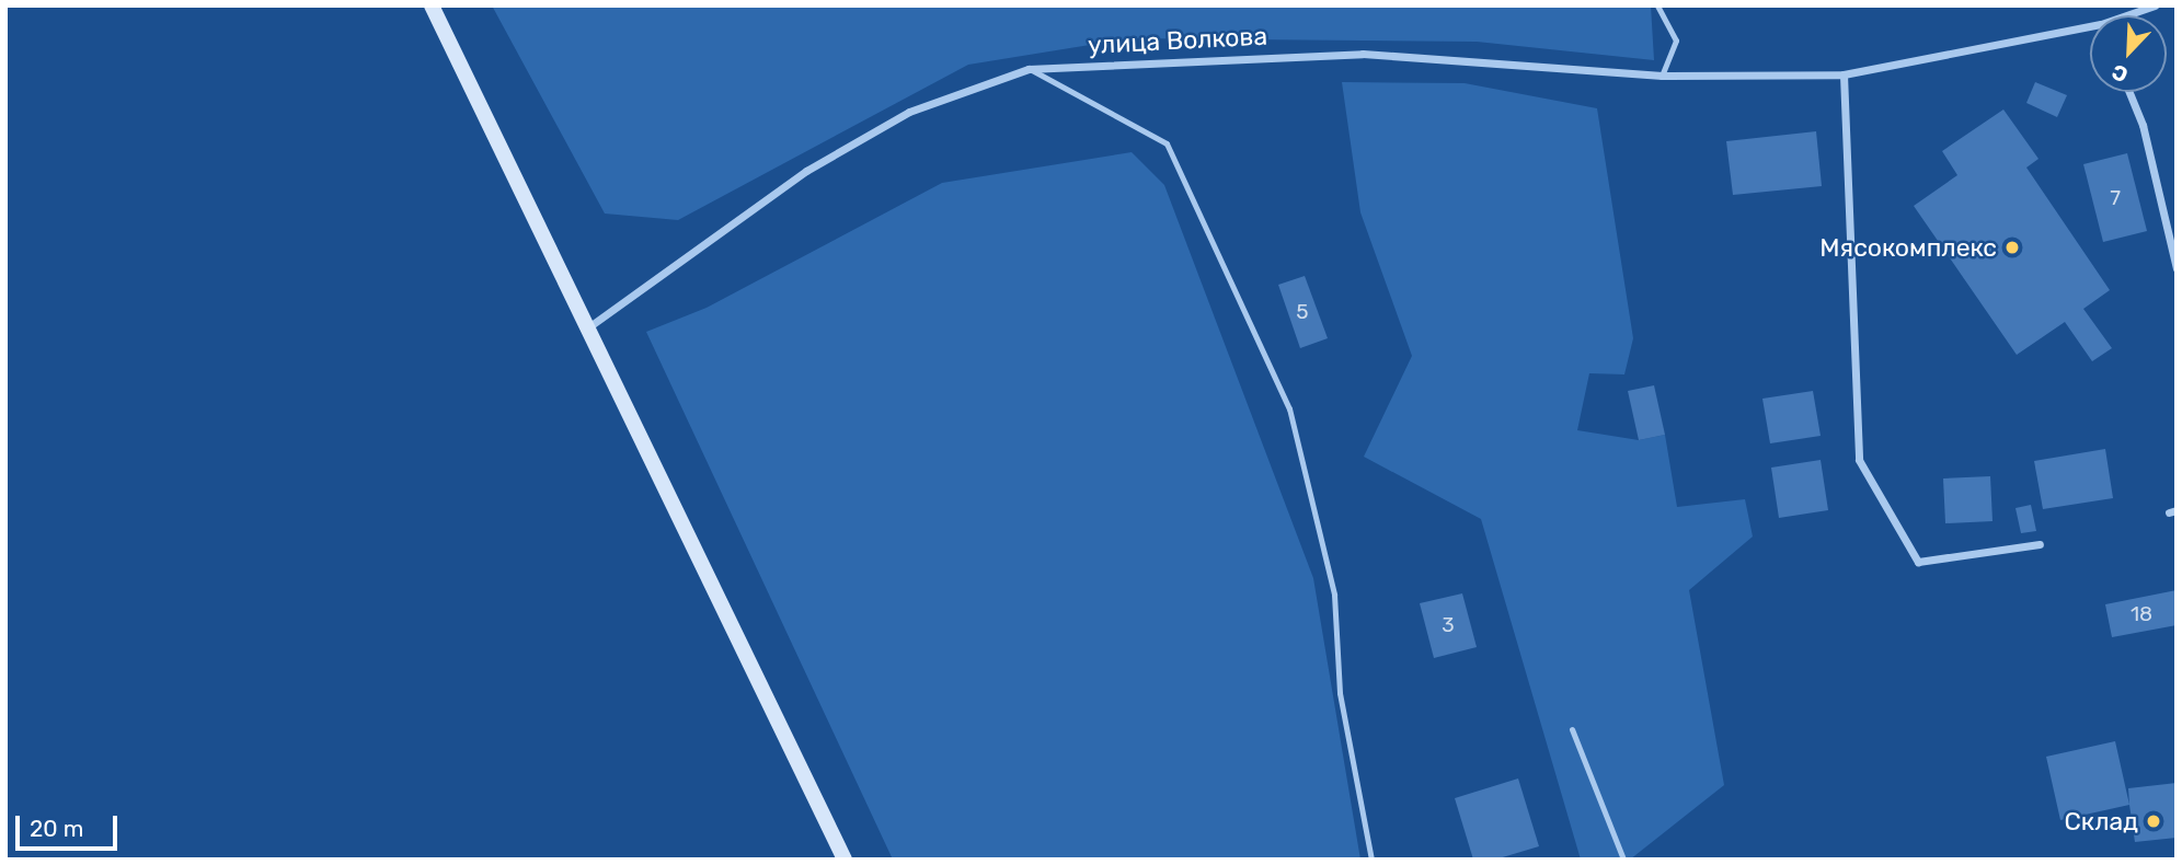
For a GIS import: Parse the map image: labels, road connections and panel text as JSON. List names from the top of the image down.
{
  "streets": {
    "street": ["улица Волкова"]
  },
  "places": ["Мясокомплекс", "Склад"],
  "house_numbers": [
    "7",
    "5",
    "18",
    "3"
  ],
  "scale_bar": "20 m",
  "north": "bottom left"
}
